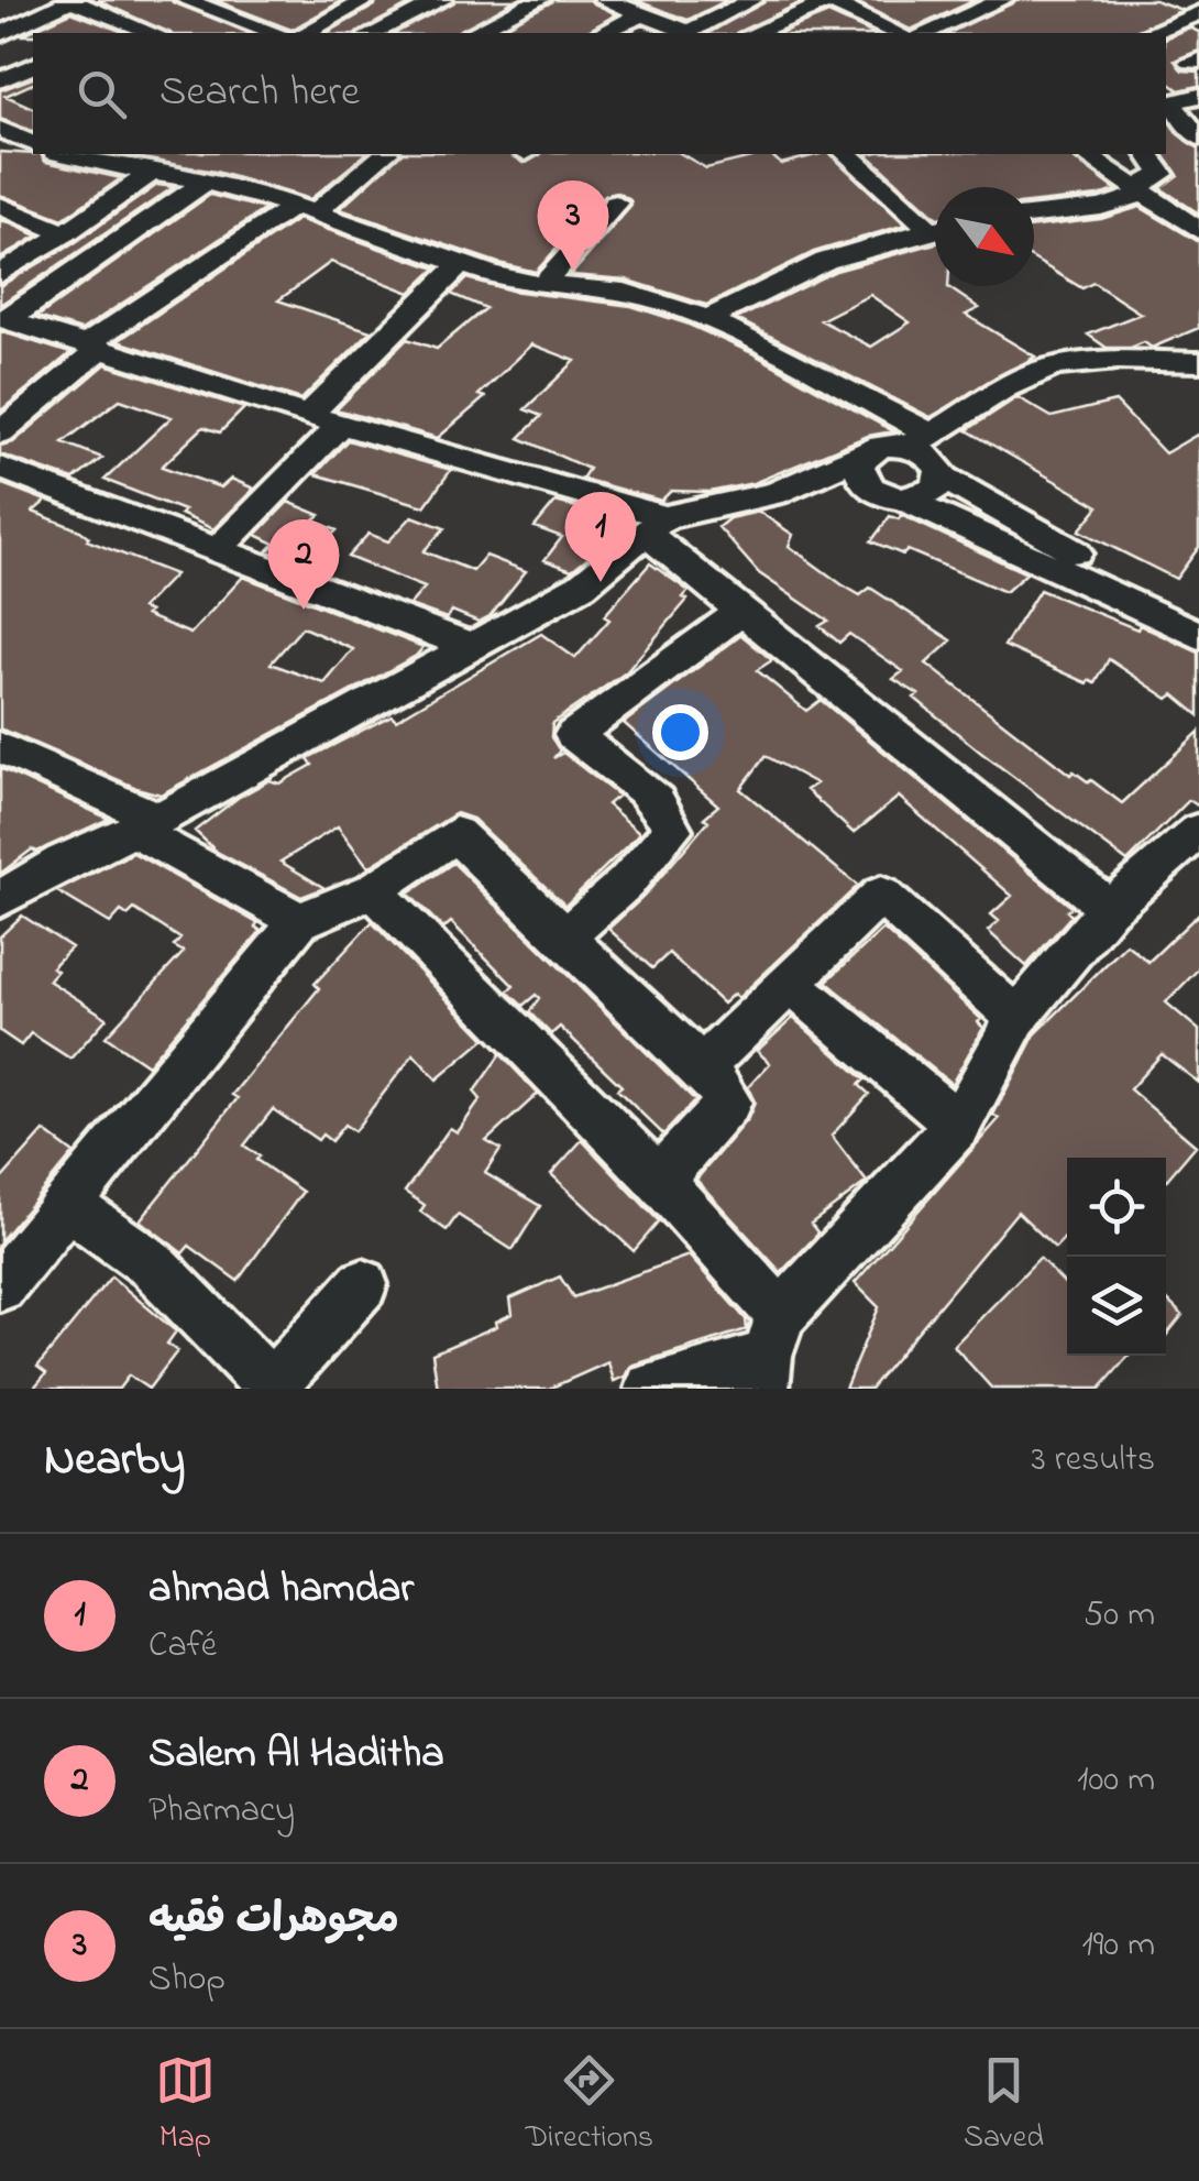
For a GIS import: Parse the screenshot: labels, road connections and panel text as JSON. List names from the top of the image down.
{
  "north": "bottom right",
  "page": {
    "search": "Search here",
    "pins": ["3", "1", "2"],
    "heading": ["Nearby", "3 results"],
    "list": [
      {
        "mark": "1",
        "name": "ahmad hamdar",
        "note": "Café",
        "value": "50 m"
      },
      {
        "mark": "2",
        "name": "Salem Al Haditha",
        "note": "Pharmacy",
        "value": "100 m"
      },
      {
        "mark": "3",
        "name": "مجوهرات فقيه",
        "note": "Shop",
        "value": "190 m"
      }
    ],
    "nav": ["Map", "Directions", "Saved"]
  }
}
